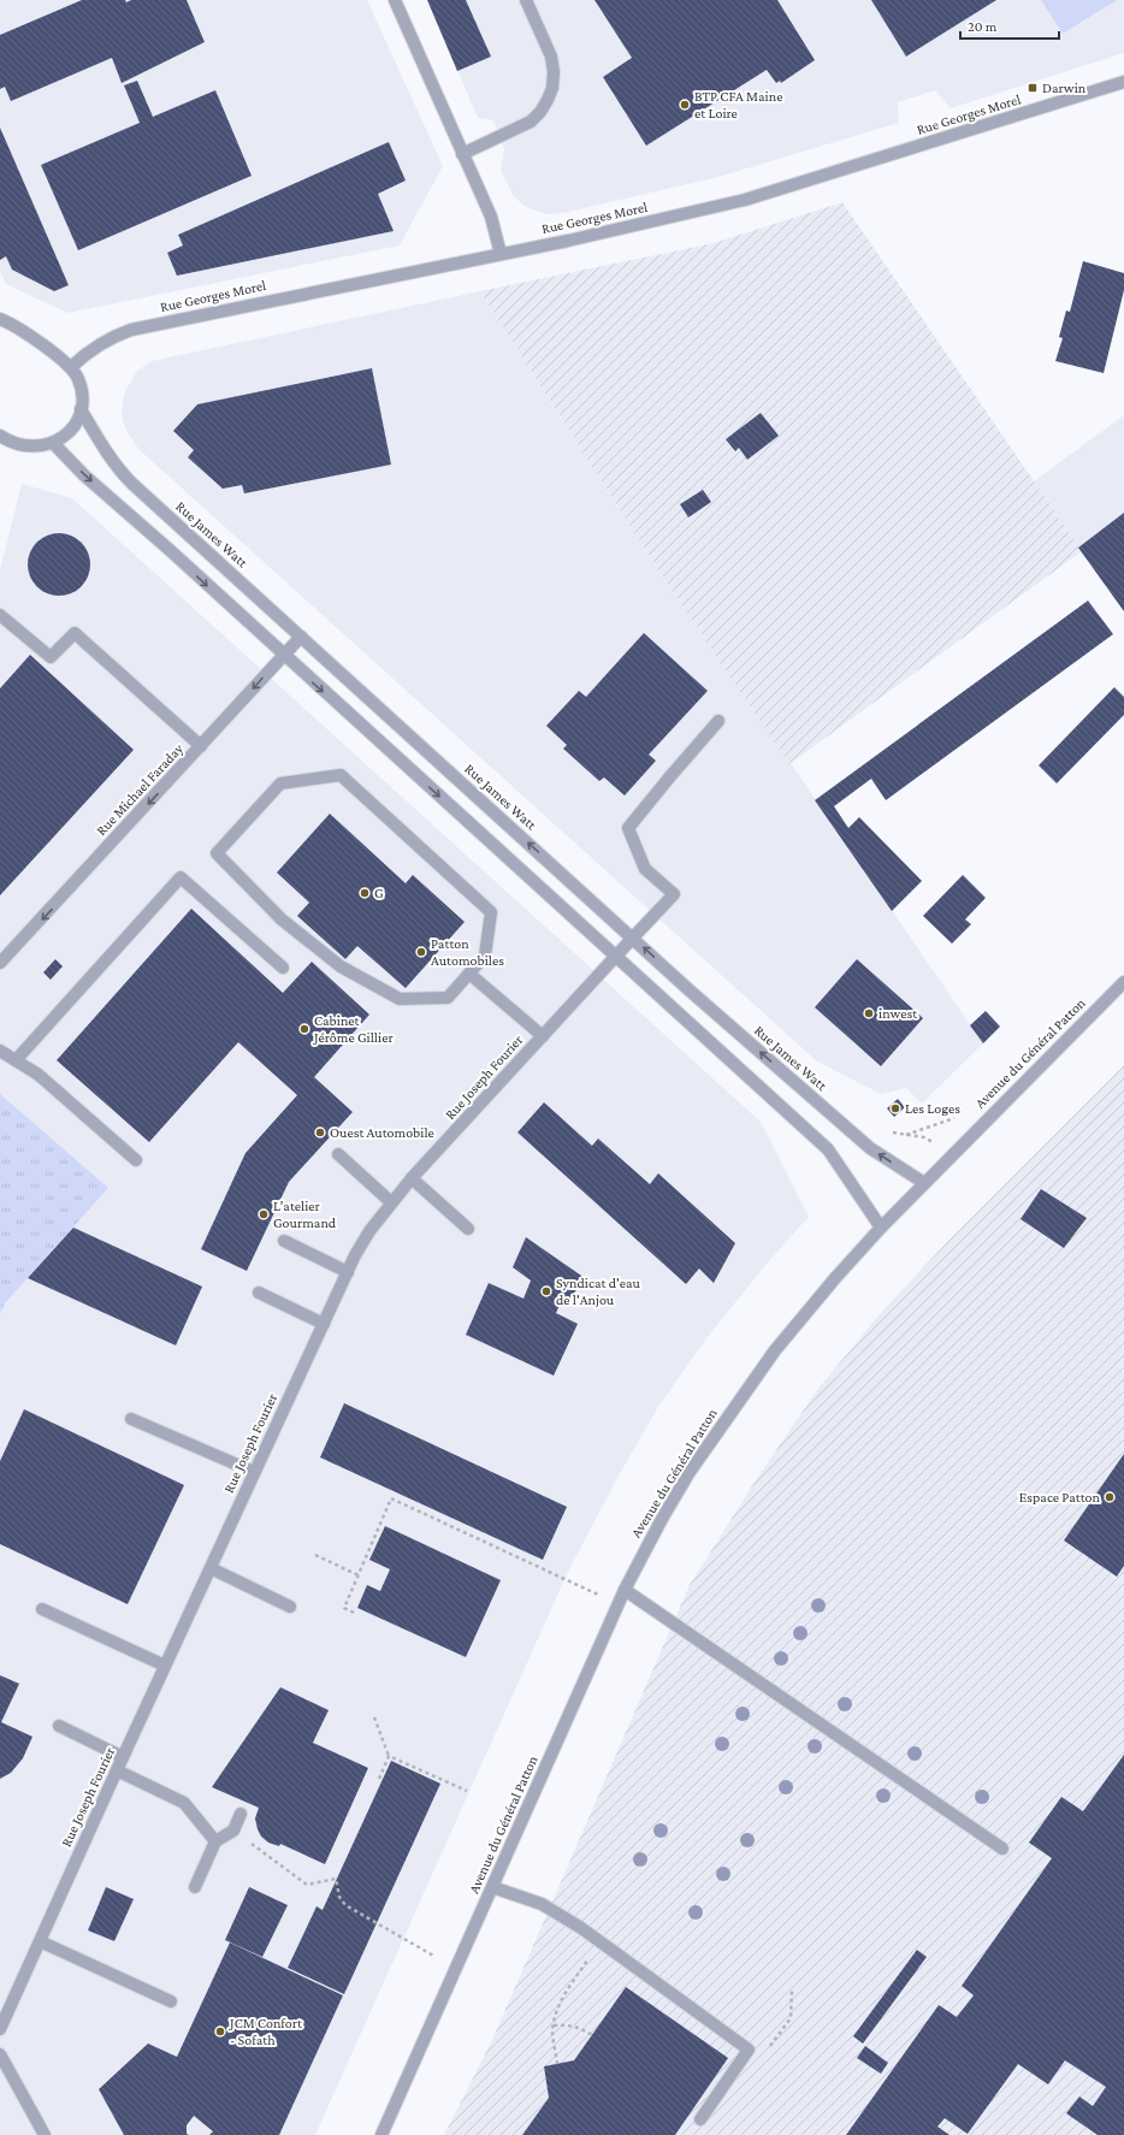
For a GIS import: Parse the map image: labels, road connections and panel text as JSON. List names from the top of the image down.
{
  "streets": {
    "street": [
      "Rue Georges Morel",
      "Rue James Watt",
      "Rue Michael Faraday",
      "Avenue du Général Patton",
      "Rue Joseph Fourier"
    ]
  },
  "crossings": [
    ["Rue James Watt", "Rue Michael Faraday"],
    ["Rue James Watt", "Avenue du Général Patton"],
    ["Rue James Watt", "Rue Joseph Fourier"]
  ],
  "one_way": ["Rue Michael Faraday"],
  "places": {
    "transit": ["Darwin"],
    "other": [
      "BTP CFA Maine et Loire",
      "G",
      "Patton Automobiles",
      "inwest",
      "Cabinet Jérôme Gillier",
      "Les Loges",
      "Ouest Automobile",
      "L’atelier Gourmand",
      "Syndicat d'eau de l'Anjou",
      "Espace Patton",
      "JCM Confort - Sofath"
    ]
  },
  "scale_bar": "20 m"
}
